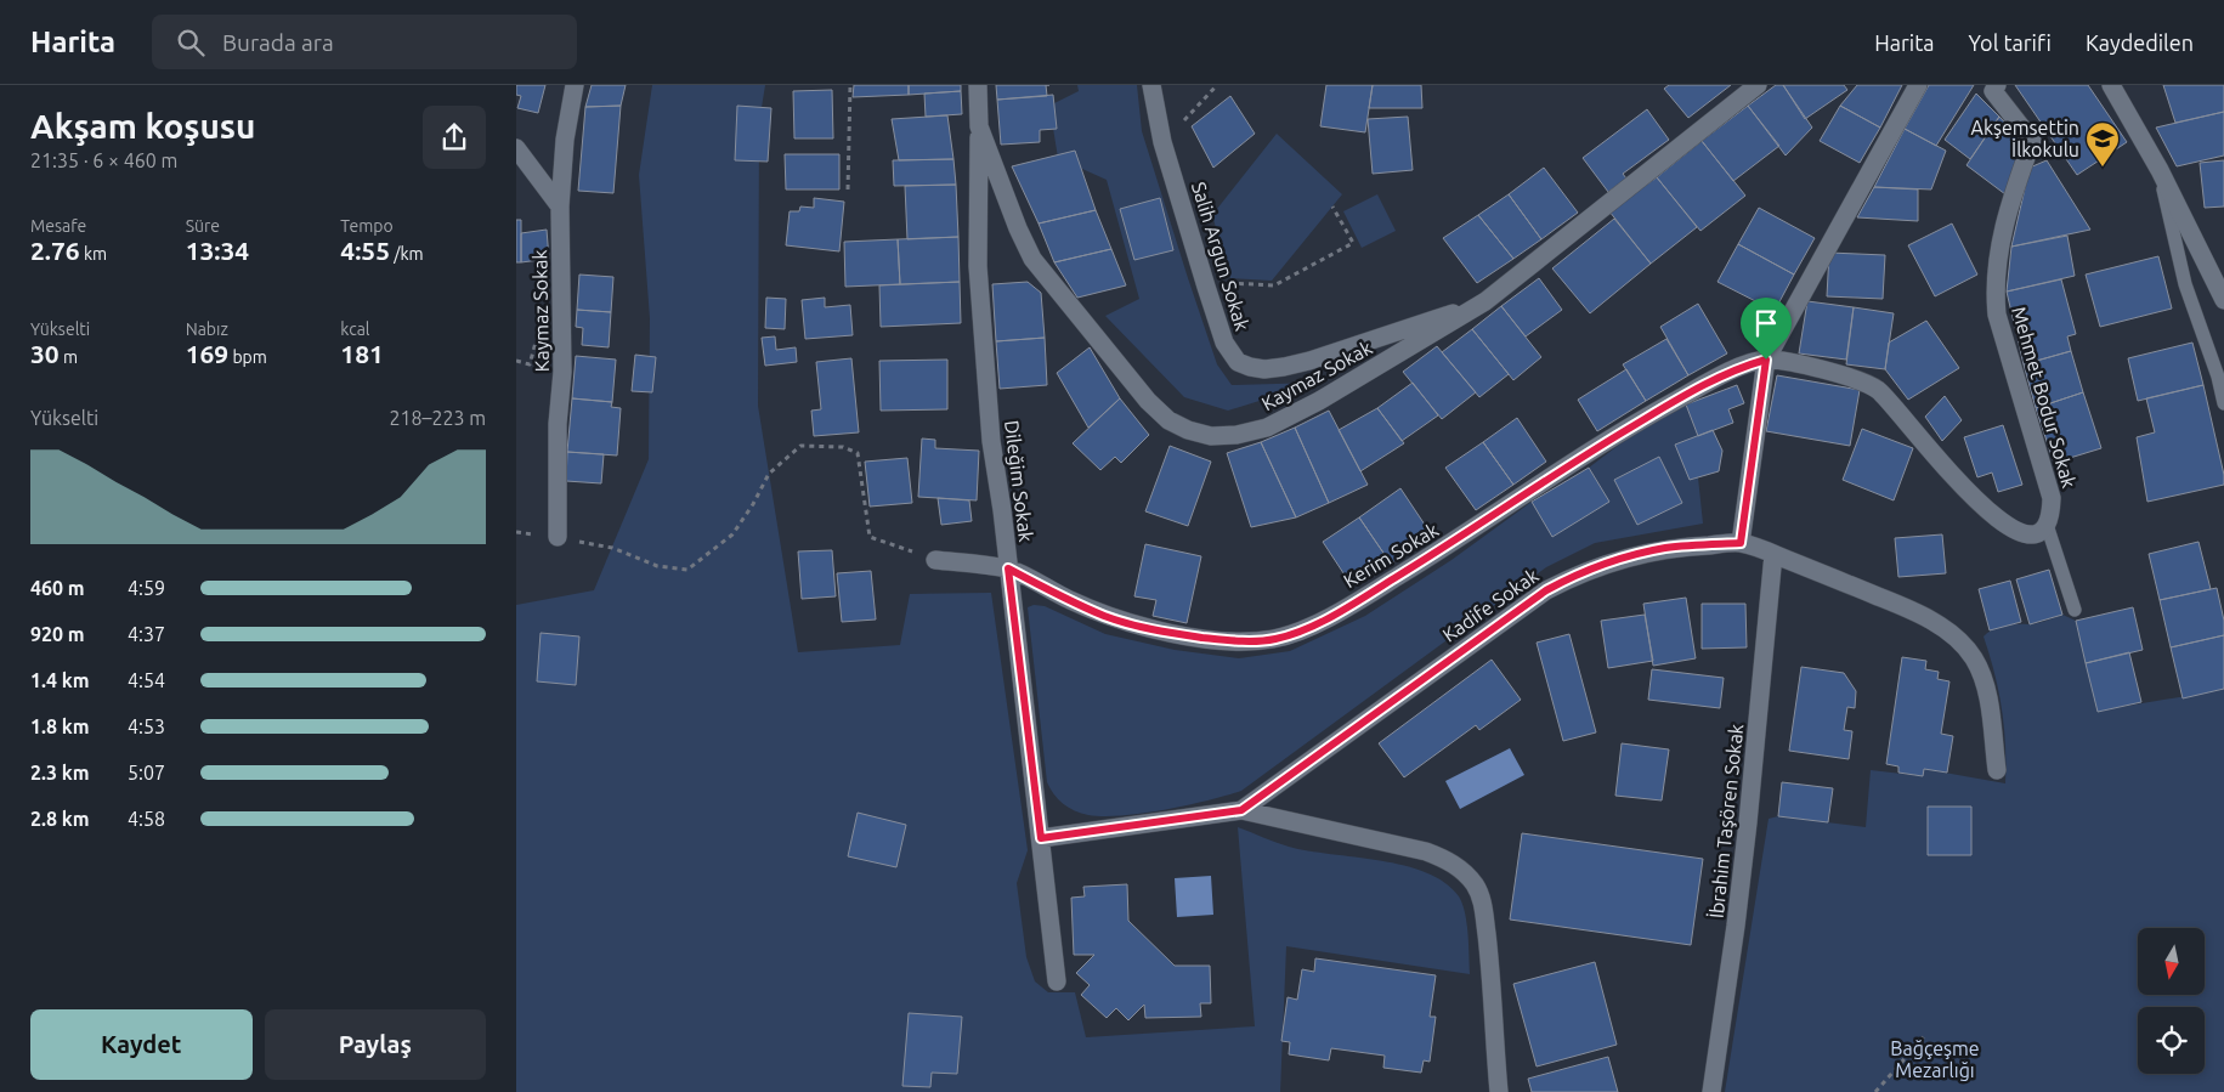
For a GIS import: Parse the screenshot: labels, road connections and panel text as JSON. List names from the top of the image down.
{
  "streets": {
    "street": [
      "Salih Argun Sokak",
      "Kaymaz Sokak",
      "Mehmet Bodur Sokak",
      "Dileğim Sokak",
      "Kerim Sokak",
      "Kadife Sokak",
      "İbrahim Taşören Sokak"
    ]
  },
  "crossings": [
    ["Salih Argun Sokak", "Kaymaz Sokak"],
    ["Kaymaz Sokak", "Dileğim Sokak"],
    ["Dileğim Sokak", "Kerim Sokak"],
    ["Dileğim Sokak", "Kadife Sokak"],
    ["Kadife Sokak", "İbrahim Taşören Sokak"]
  ],
  "parks": ["Bağçeşme Mezarlığı"],
  "places": {
    "school or university": ["Akşemsettin İlkokulu"]
  },
  "north": "bottom",
  "page": {
    "header": "Harita",
    "search": "Burada ara",
    "nav": ["Harita", "Yol tarifi", "Kaydedilen"],
    "heading": ["Akşam koşusu", "21:35 · 6 × 460 m"],
    "stats": [
      ["Mesafe", "2.76 km"],
      ["Süre", "13:34"],
      ["Tempo", "4:55 /km"],
      ["Yükselti", "30 m"],
      ["Nabız", "169 bpm"],
      ["kcal", "181"]
    ],
    "chart": ["Yükselti", "218–223 m"],
    "list": [
      {
        "name": "460 m",
        "note": "4:59"
      },
      {
        "name": "920 m",
        "note": "4:37"
      },
      {
        "name": "1.4 km",
        "note": "4:54"
      },
      {
        "name": "1.8 km",
        "note": "4:53"
      },
      {
        "name": "2.3 km",
        "note": "5:07"
      },
      {
        "name": "2.8 km",
        "note": "4:58"
      }
    ],
    "buttons": ["Kaydet", "Paylaş"]
  }
}
